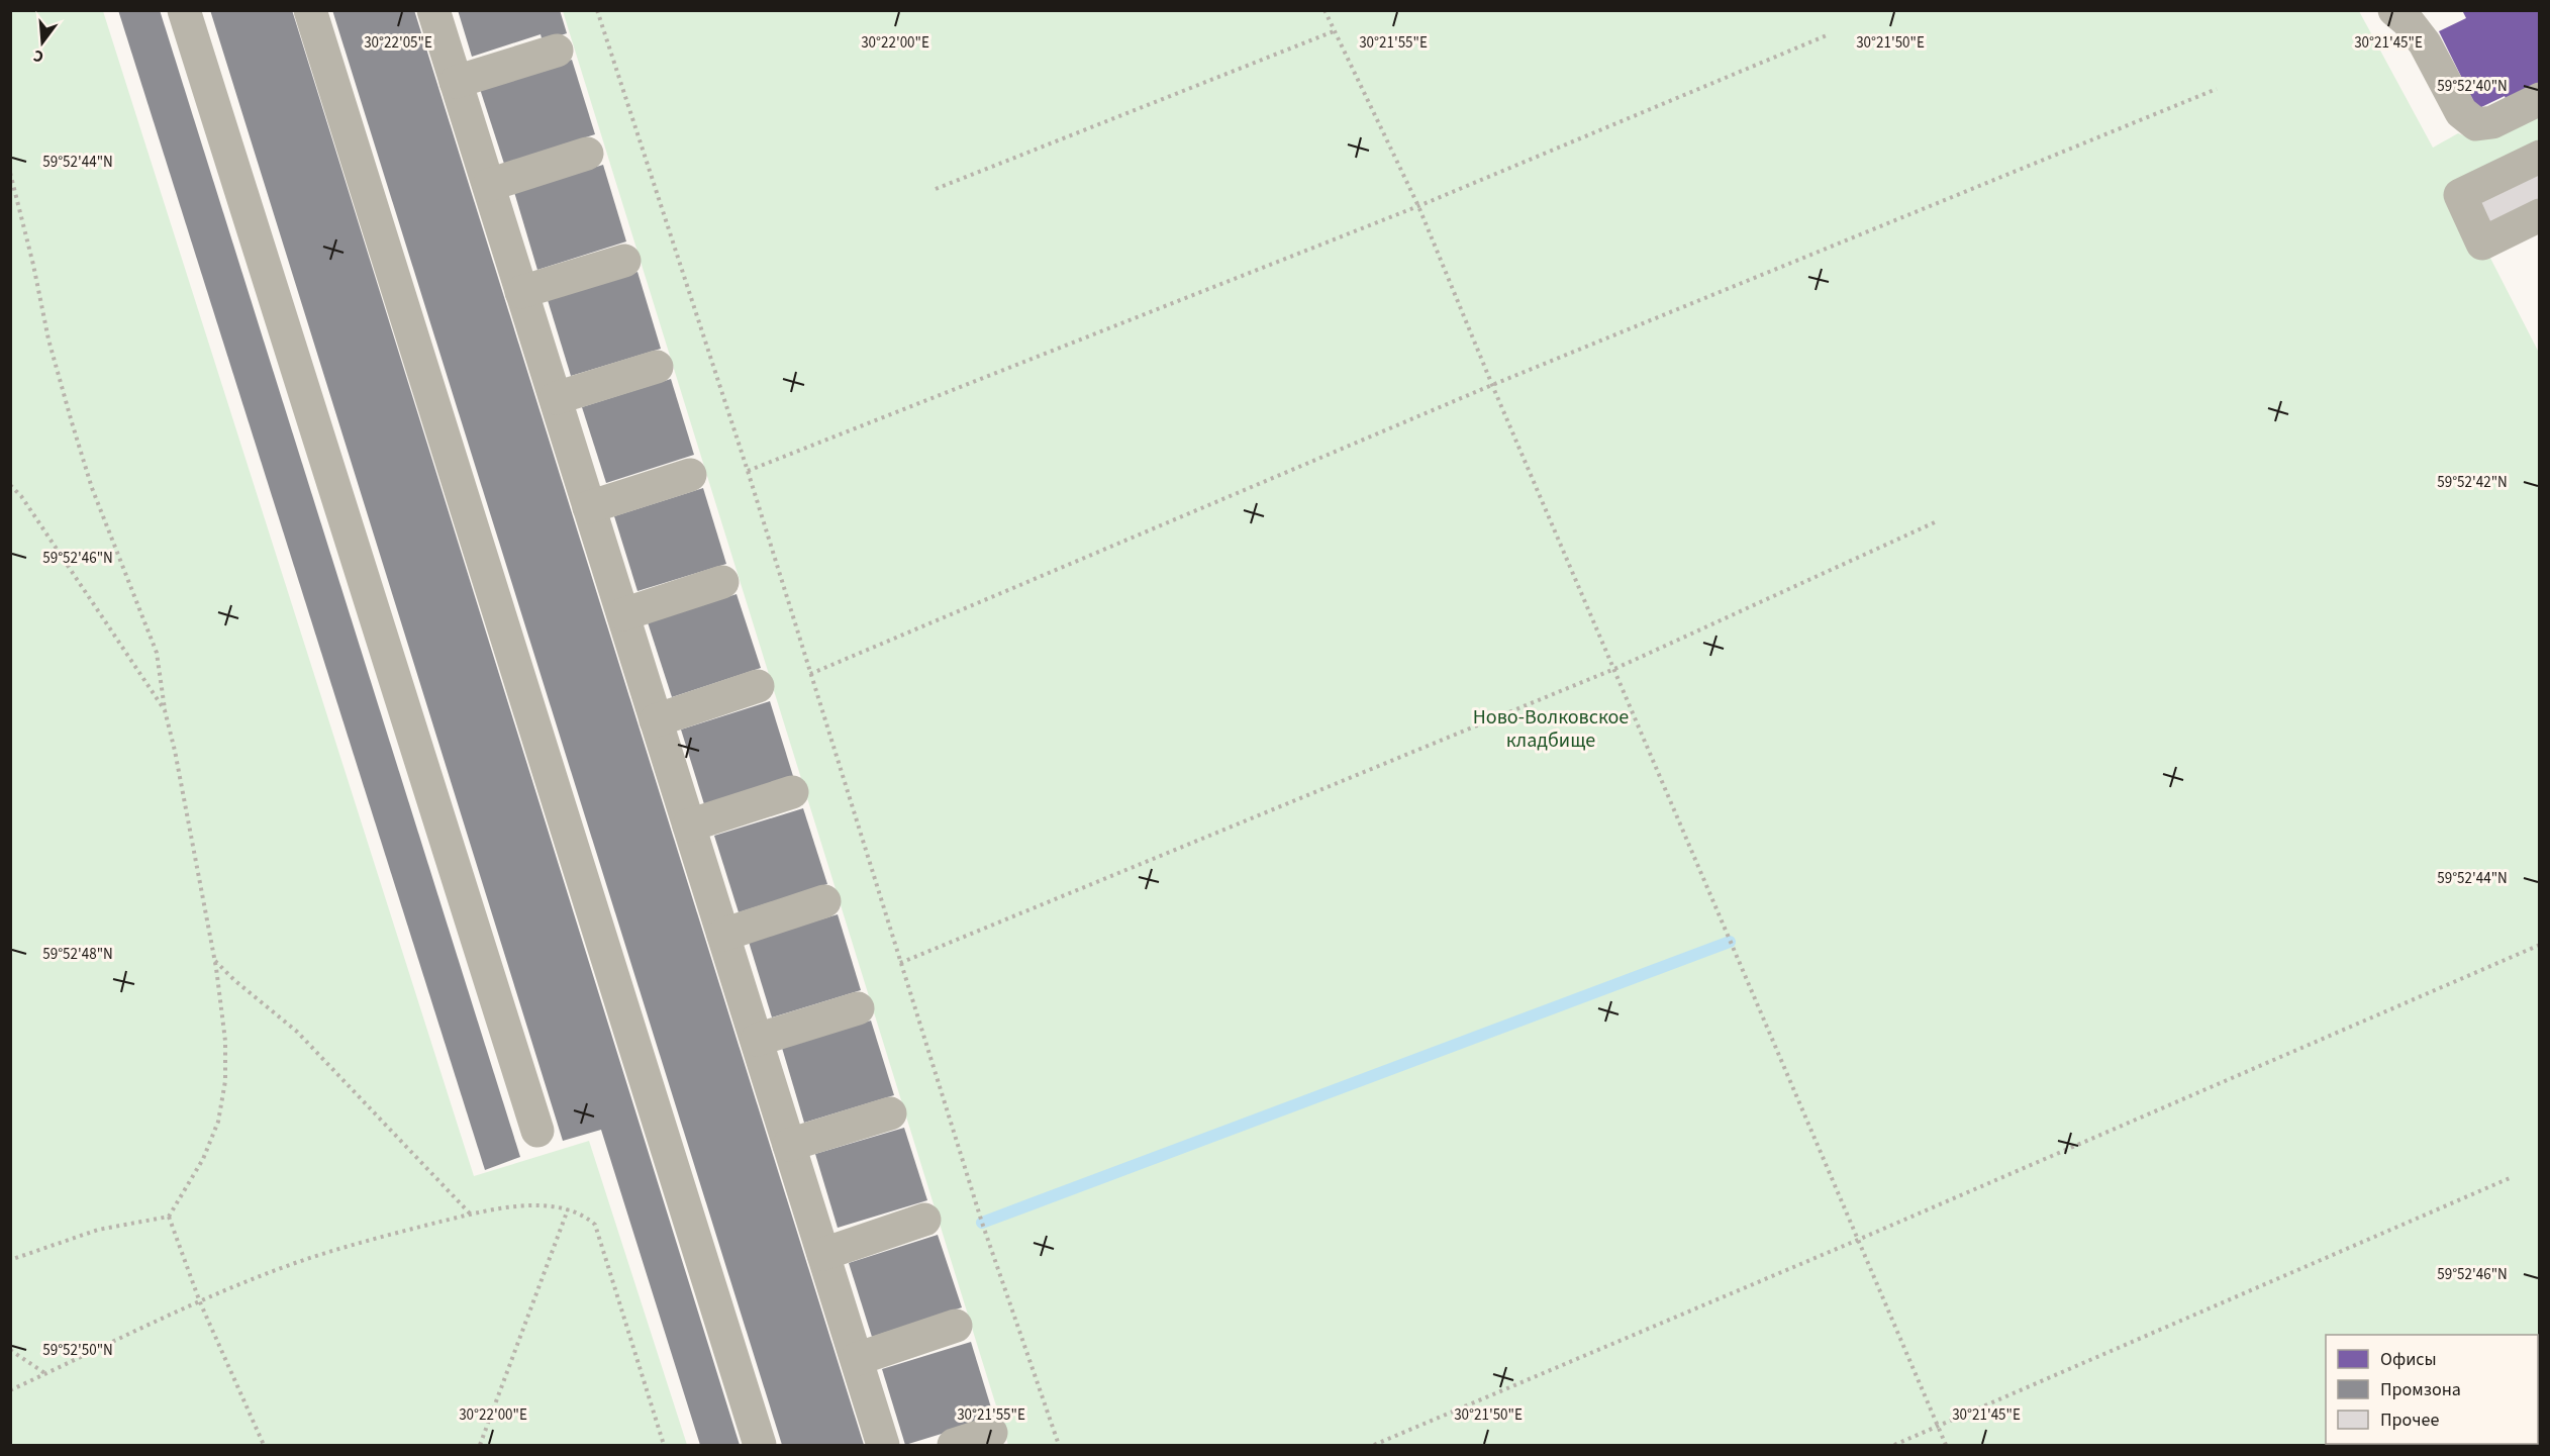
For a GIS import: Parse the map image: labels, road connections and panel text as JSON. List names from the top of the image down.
{
  "parks": ["Ново-Волковское кладбище"],
  "legend": ["Офисы", "Промзона", "Прочее"],
  "north": "bottom",
  "coordinates": [
    "30°22'05\"E",
    "30°22'00\"E",
    "30°21'55\"E",
    "30°21'50\"E",
    "30°21'45\"E",
    "59°52'40\"N",
    "59°52'44\"N",
    "59°52'42\"N",
    "59°52'46\"N",
    "59°52'48\"N",
    "59°52'50\"N"
  ]
}
